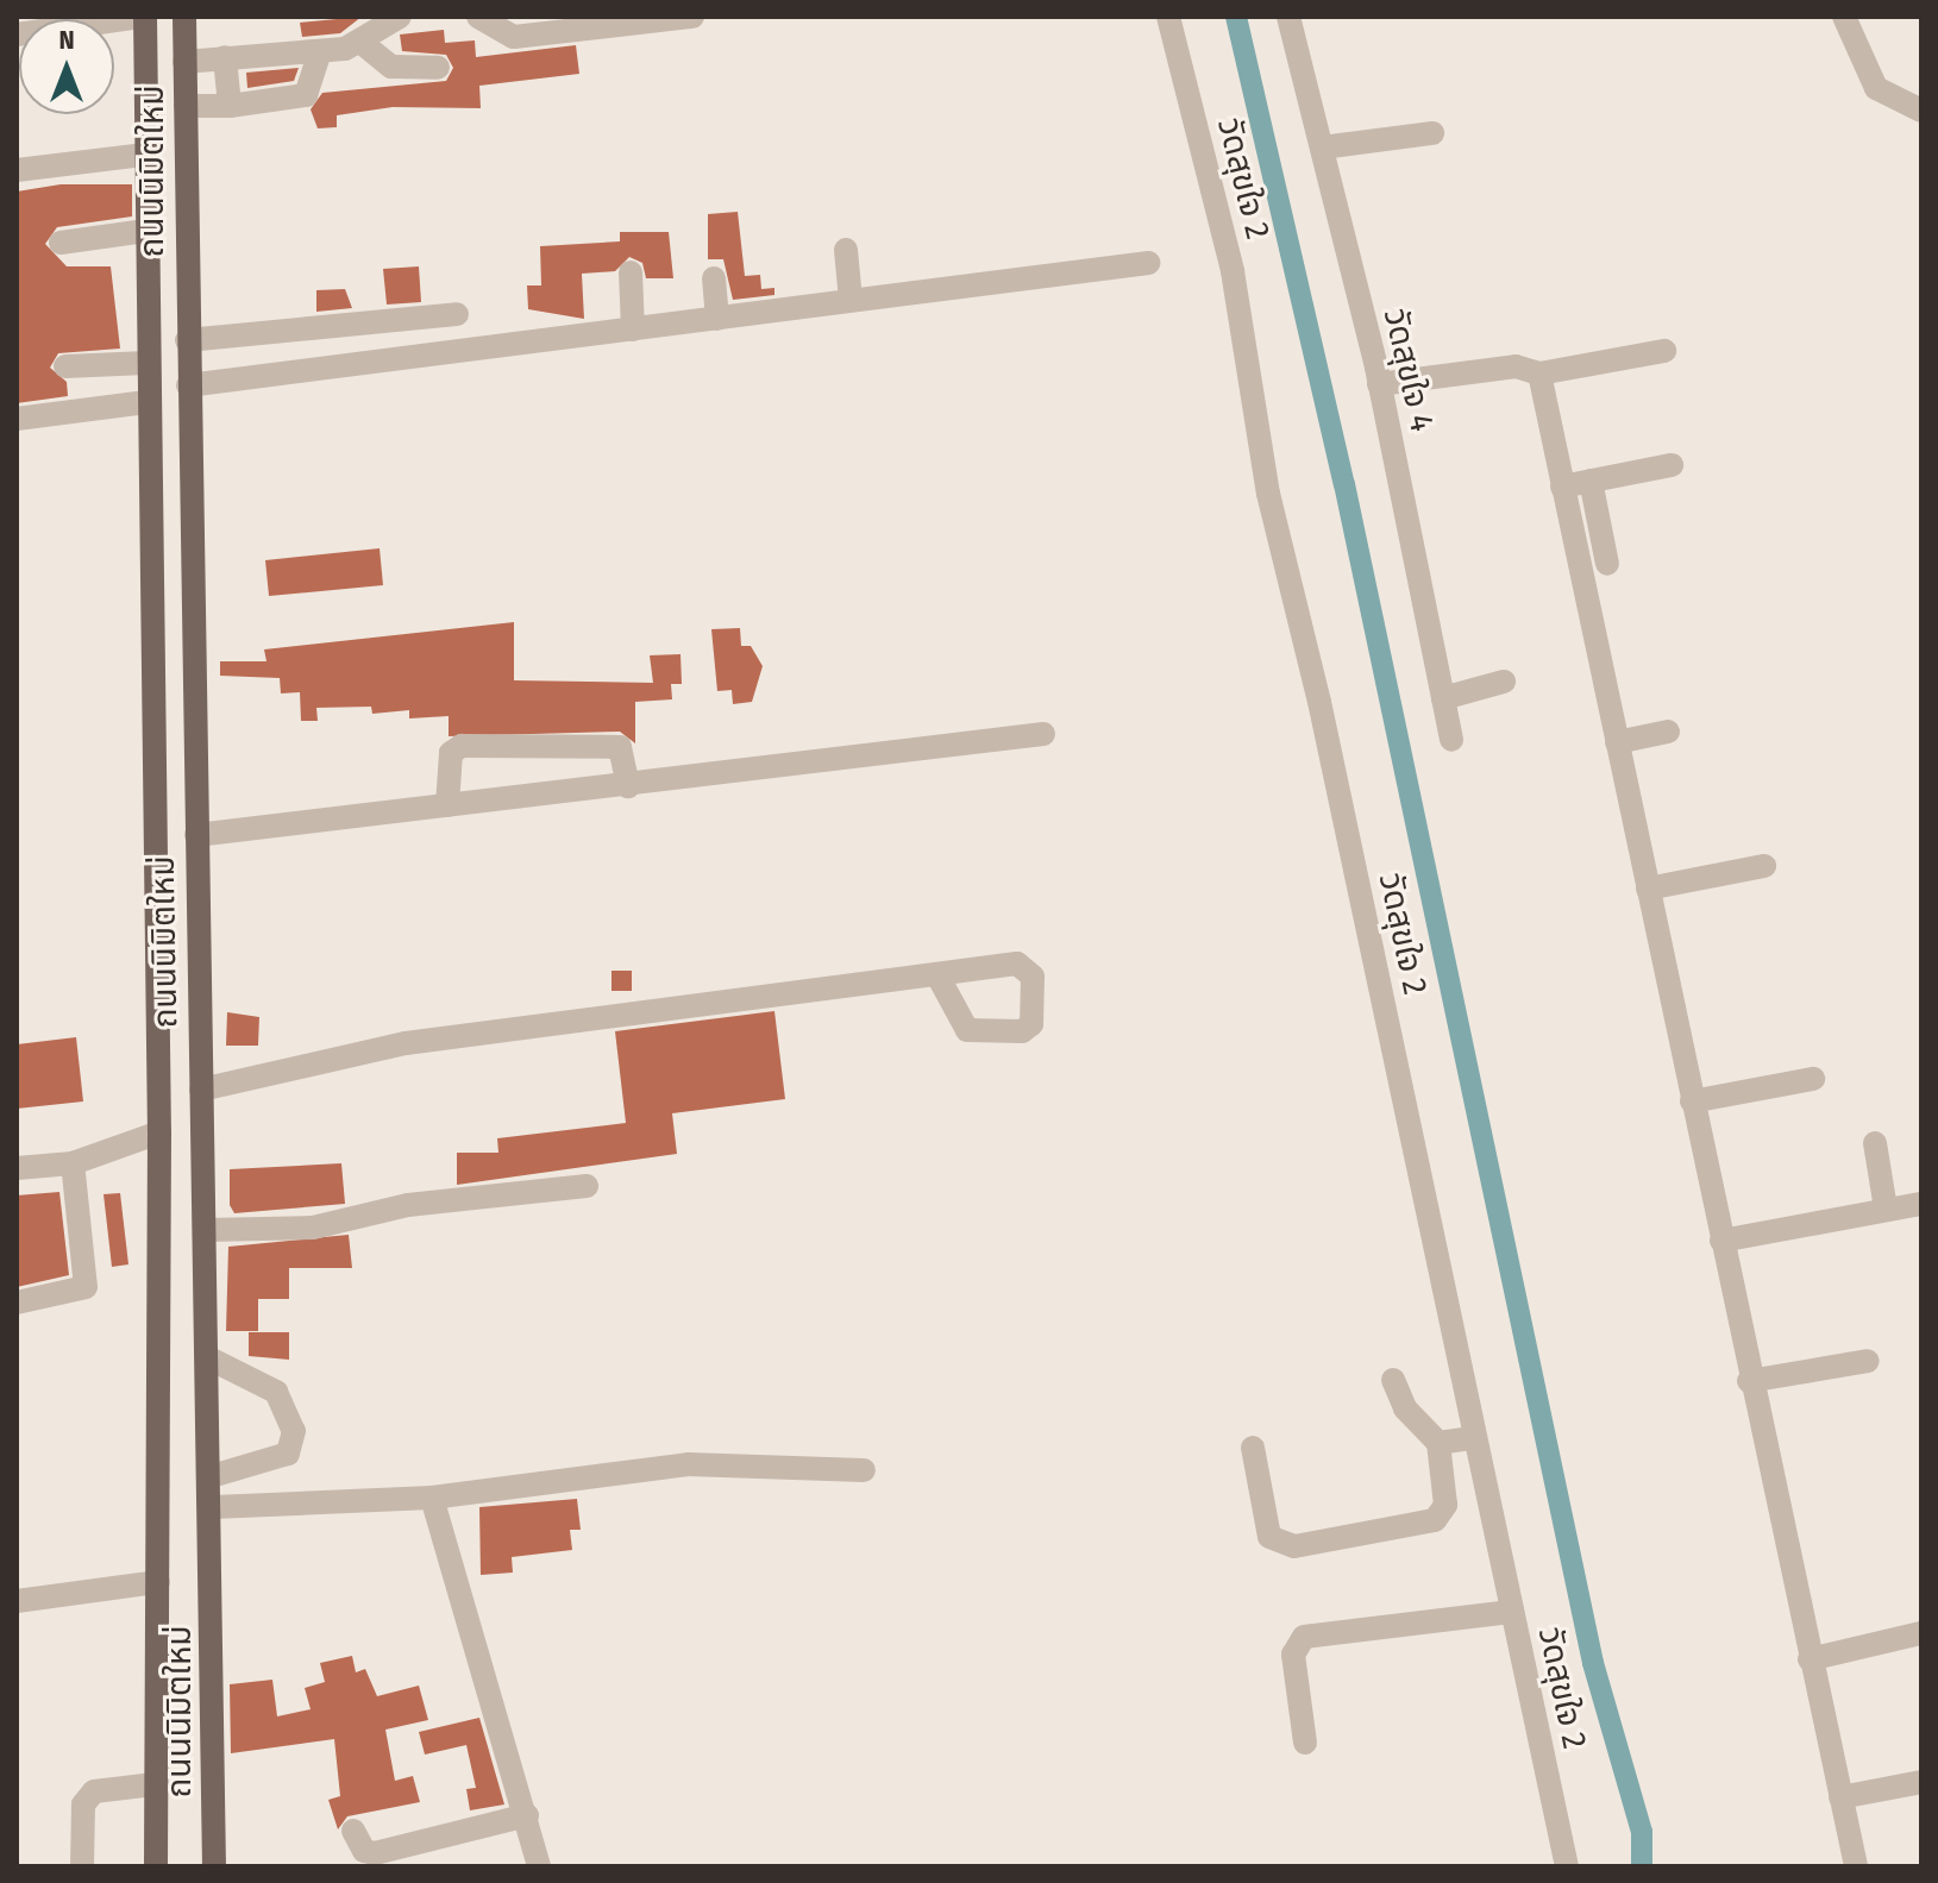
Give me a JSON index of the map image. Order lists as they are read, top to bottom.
{
  "streets": {
    "main road": ["ถนนนิมิตใหม่"],
    "street": ["วัดสุขใจ 2", "วัดสุขใจ 4"]
  },
  "north": "top"
}
